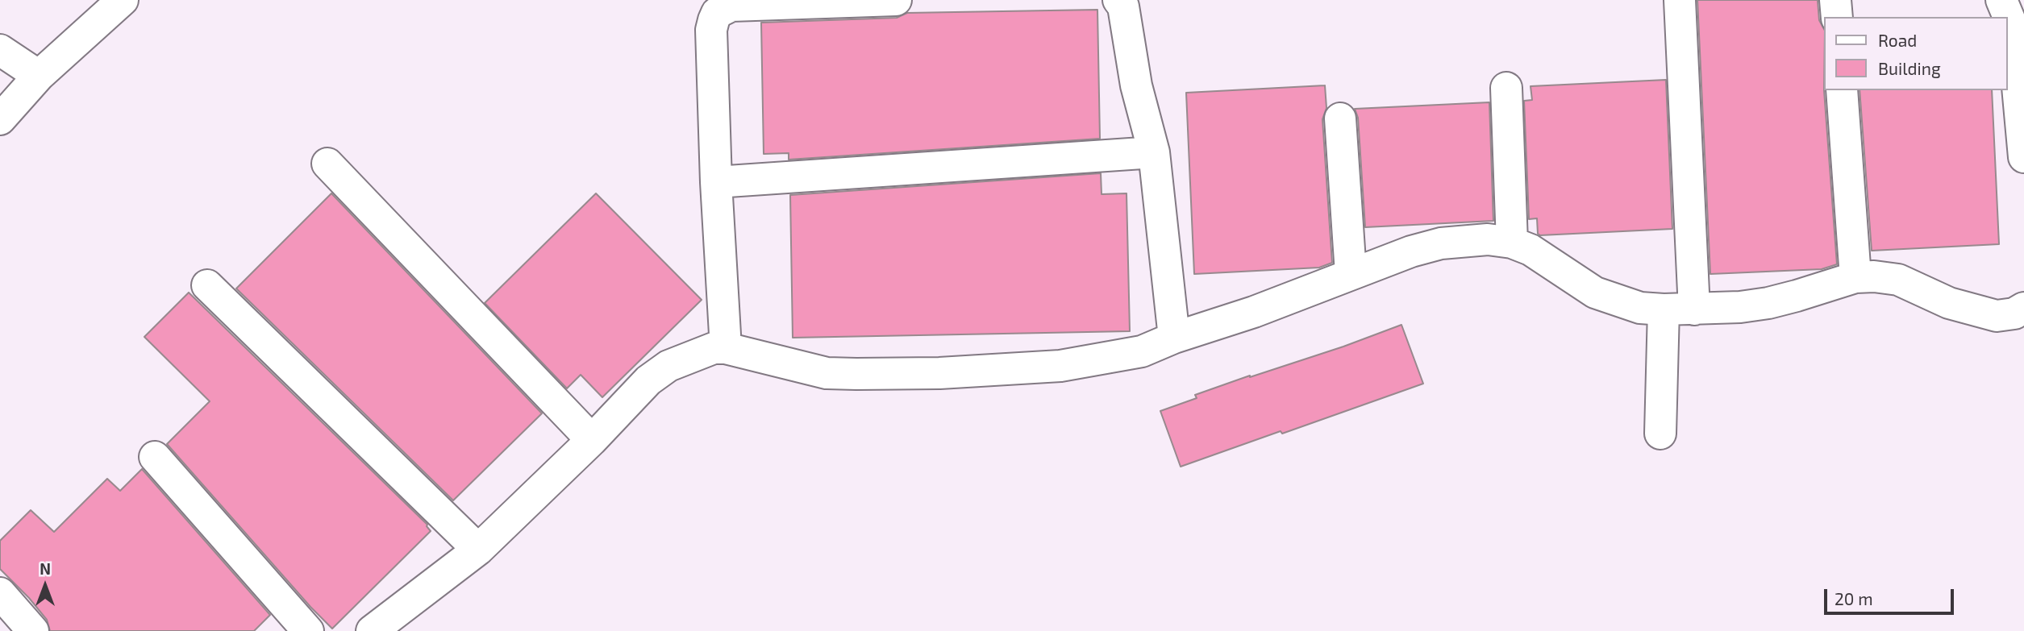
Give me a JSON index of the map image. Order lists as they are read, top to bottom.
{
  "legend": ["Road", "Building"],
  "scale_bar": "20 m",
  "north": "top"
}
